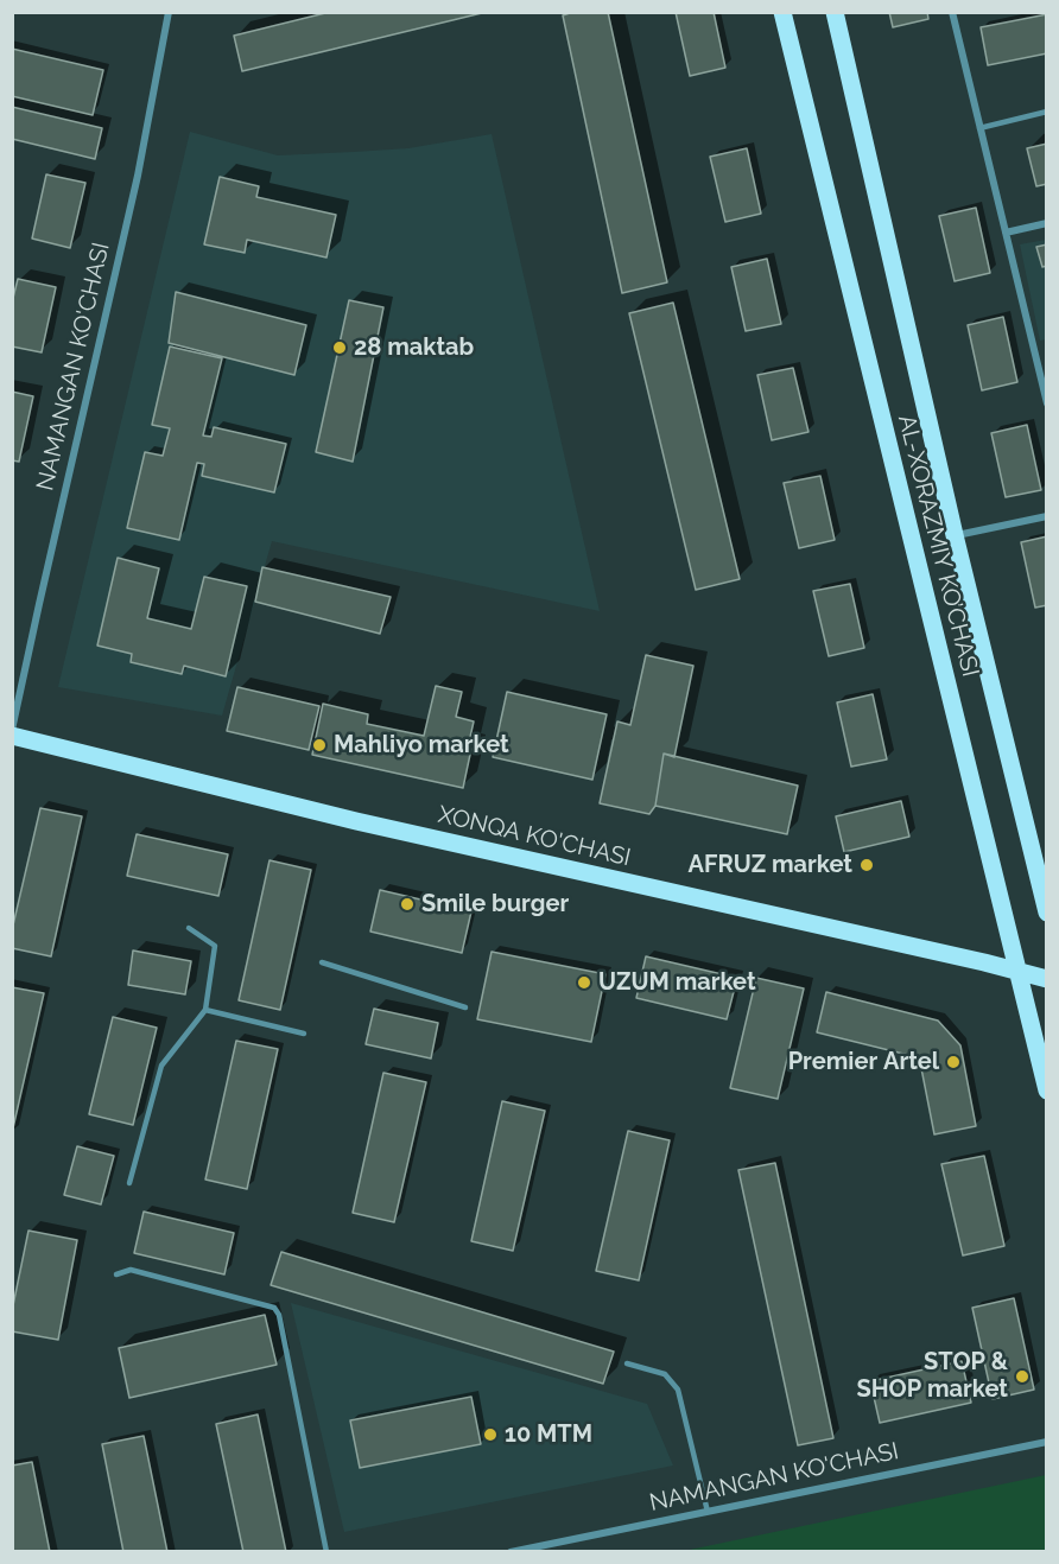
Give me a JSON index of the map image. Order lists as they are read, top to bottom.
{
  "streets": {
    "main road": ["AL-XORAZMIY KO’CHASI", "XONQA KO'CHASI"],
    "street": ["NAMANGAN KO'CHASI"]
  },
  "crossings": [
    ["NAMANGAN KO'CHASI", "XONQA KO'CHASI"],
    ["AL-XORAZMIY KO’CHASI", "XONQA KO'CHASI"]
  ],
  "places": [
    "28 maktab",
    "Mahliyo market",
    "AFRUZ market",
    "Smile burger",
    "UZUM market",
    "Premier Artel",
    "STOP & SHOP market",
    "10 MTM"
  ]
}
